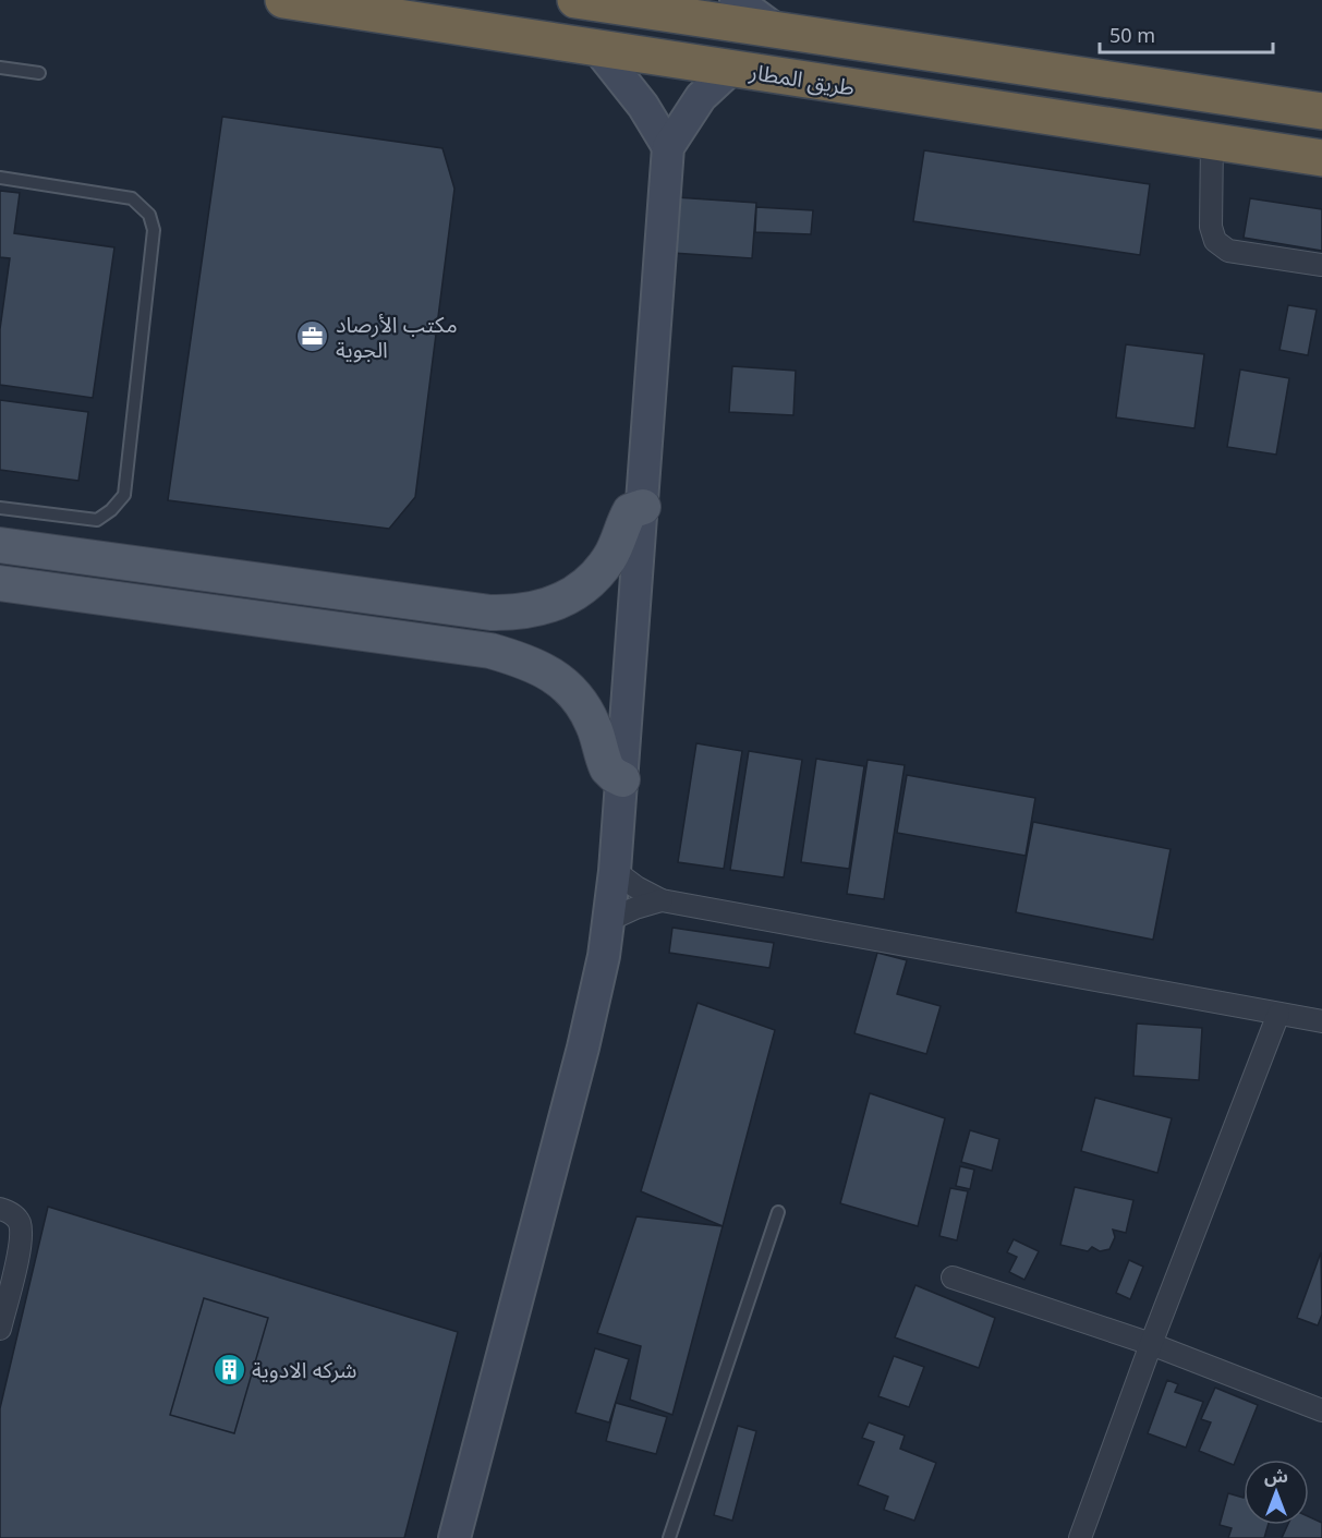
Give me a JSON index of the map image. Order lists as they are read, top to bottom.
{
  "streets": {
    "highway": ["طريق المطار"]
  },
  "places": {
    "office": ["مكتب الأرصاد الجوية"],
    "building": ["شركه الادوية"]
  },
  "scale_bar": "50 m",
  "north": "top"
}
